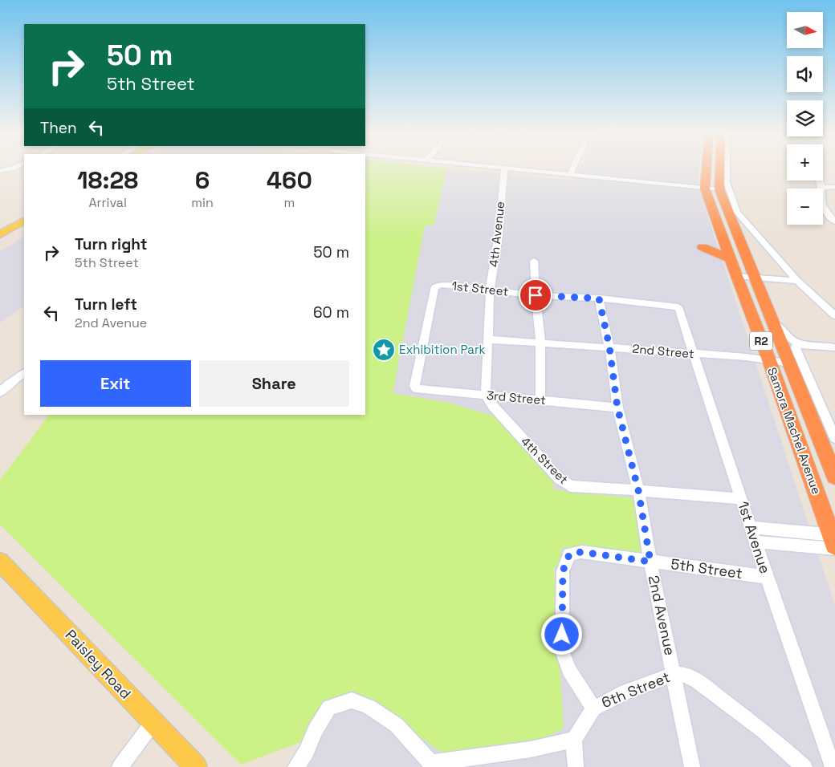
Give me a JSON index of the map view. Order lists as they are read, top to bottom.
{
  "streets": {
    "highway": ["R2", "Samora Machel Avenue"],
    "main road": ["Paisley Road"],
    "street": [
      "4th Avenue",
      "1st Street",
      "2nd Street",
      "3rd Street",
      "4th Street",
      "1st Avenue",
      "5th Street",
      "2nd Avenue",
      "6th Street"
    ]
  },
  "crossings": [
    ["4th Avenue", "1st Street"],
    ["4th Avenue", "2nd Street"],
    ["4th Avenue", "3rd Street"],
    ["4th Avenue", "4th Street"],
    ["1st Street", "3rd Street"],
    ["1st Street", "1st Avenue"],
    ["1st Street", "2nd Avenue"],
    ["2nd Street", "Samora Machel Avenue"],
    ["2nd Street", "1st Avenue"],
    ["2nd Street", "2nd Avenue"],
    ["3rd Street", "4th Street"],
    ["3rd Street", "2nd Avenue"],
    ["4th Street", "1st Avenue"],
    ["4th Street", "2nd Avenue"],
    ["1st Avenue", "5th Street"],
    ["5th Street", "2nd Avenue"],
    ["5th Street", "6th Street"],
    ["2nd Avenue", "6th Street"]
  ],
  "places": {
    "place": ["Exhibition Park"]
  },
  "north": "right",
  "page": {
    "map_buttons": ["+", "−"],
    "turn": ["50 m", "5th Street"],
    "then": "Then",
    "eta": [
      "18:28",
      "Arrival",
      "6",
      "min",
      "460",
      "m"
    ],
    "list": [
      {
        "name": "Turn right",
        "note": "5th Street",
        "value": "50 m"
      },
      {
        "name": "Turn left",
        "note": "2nd Avenue",
        "value": "60 m"
      }
    ],
    "buttons": ["Exit", "Share"]
  }
}
